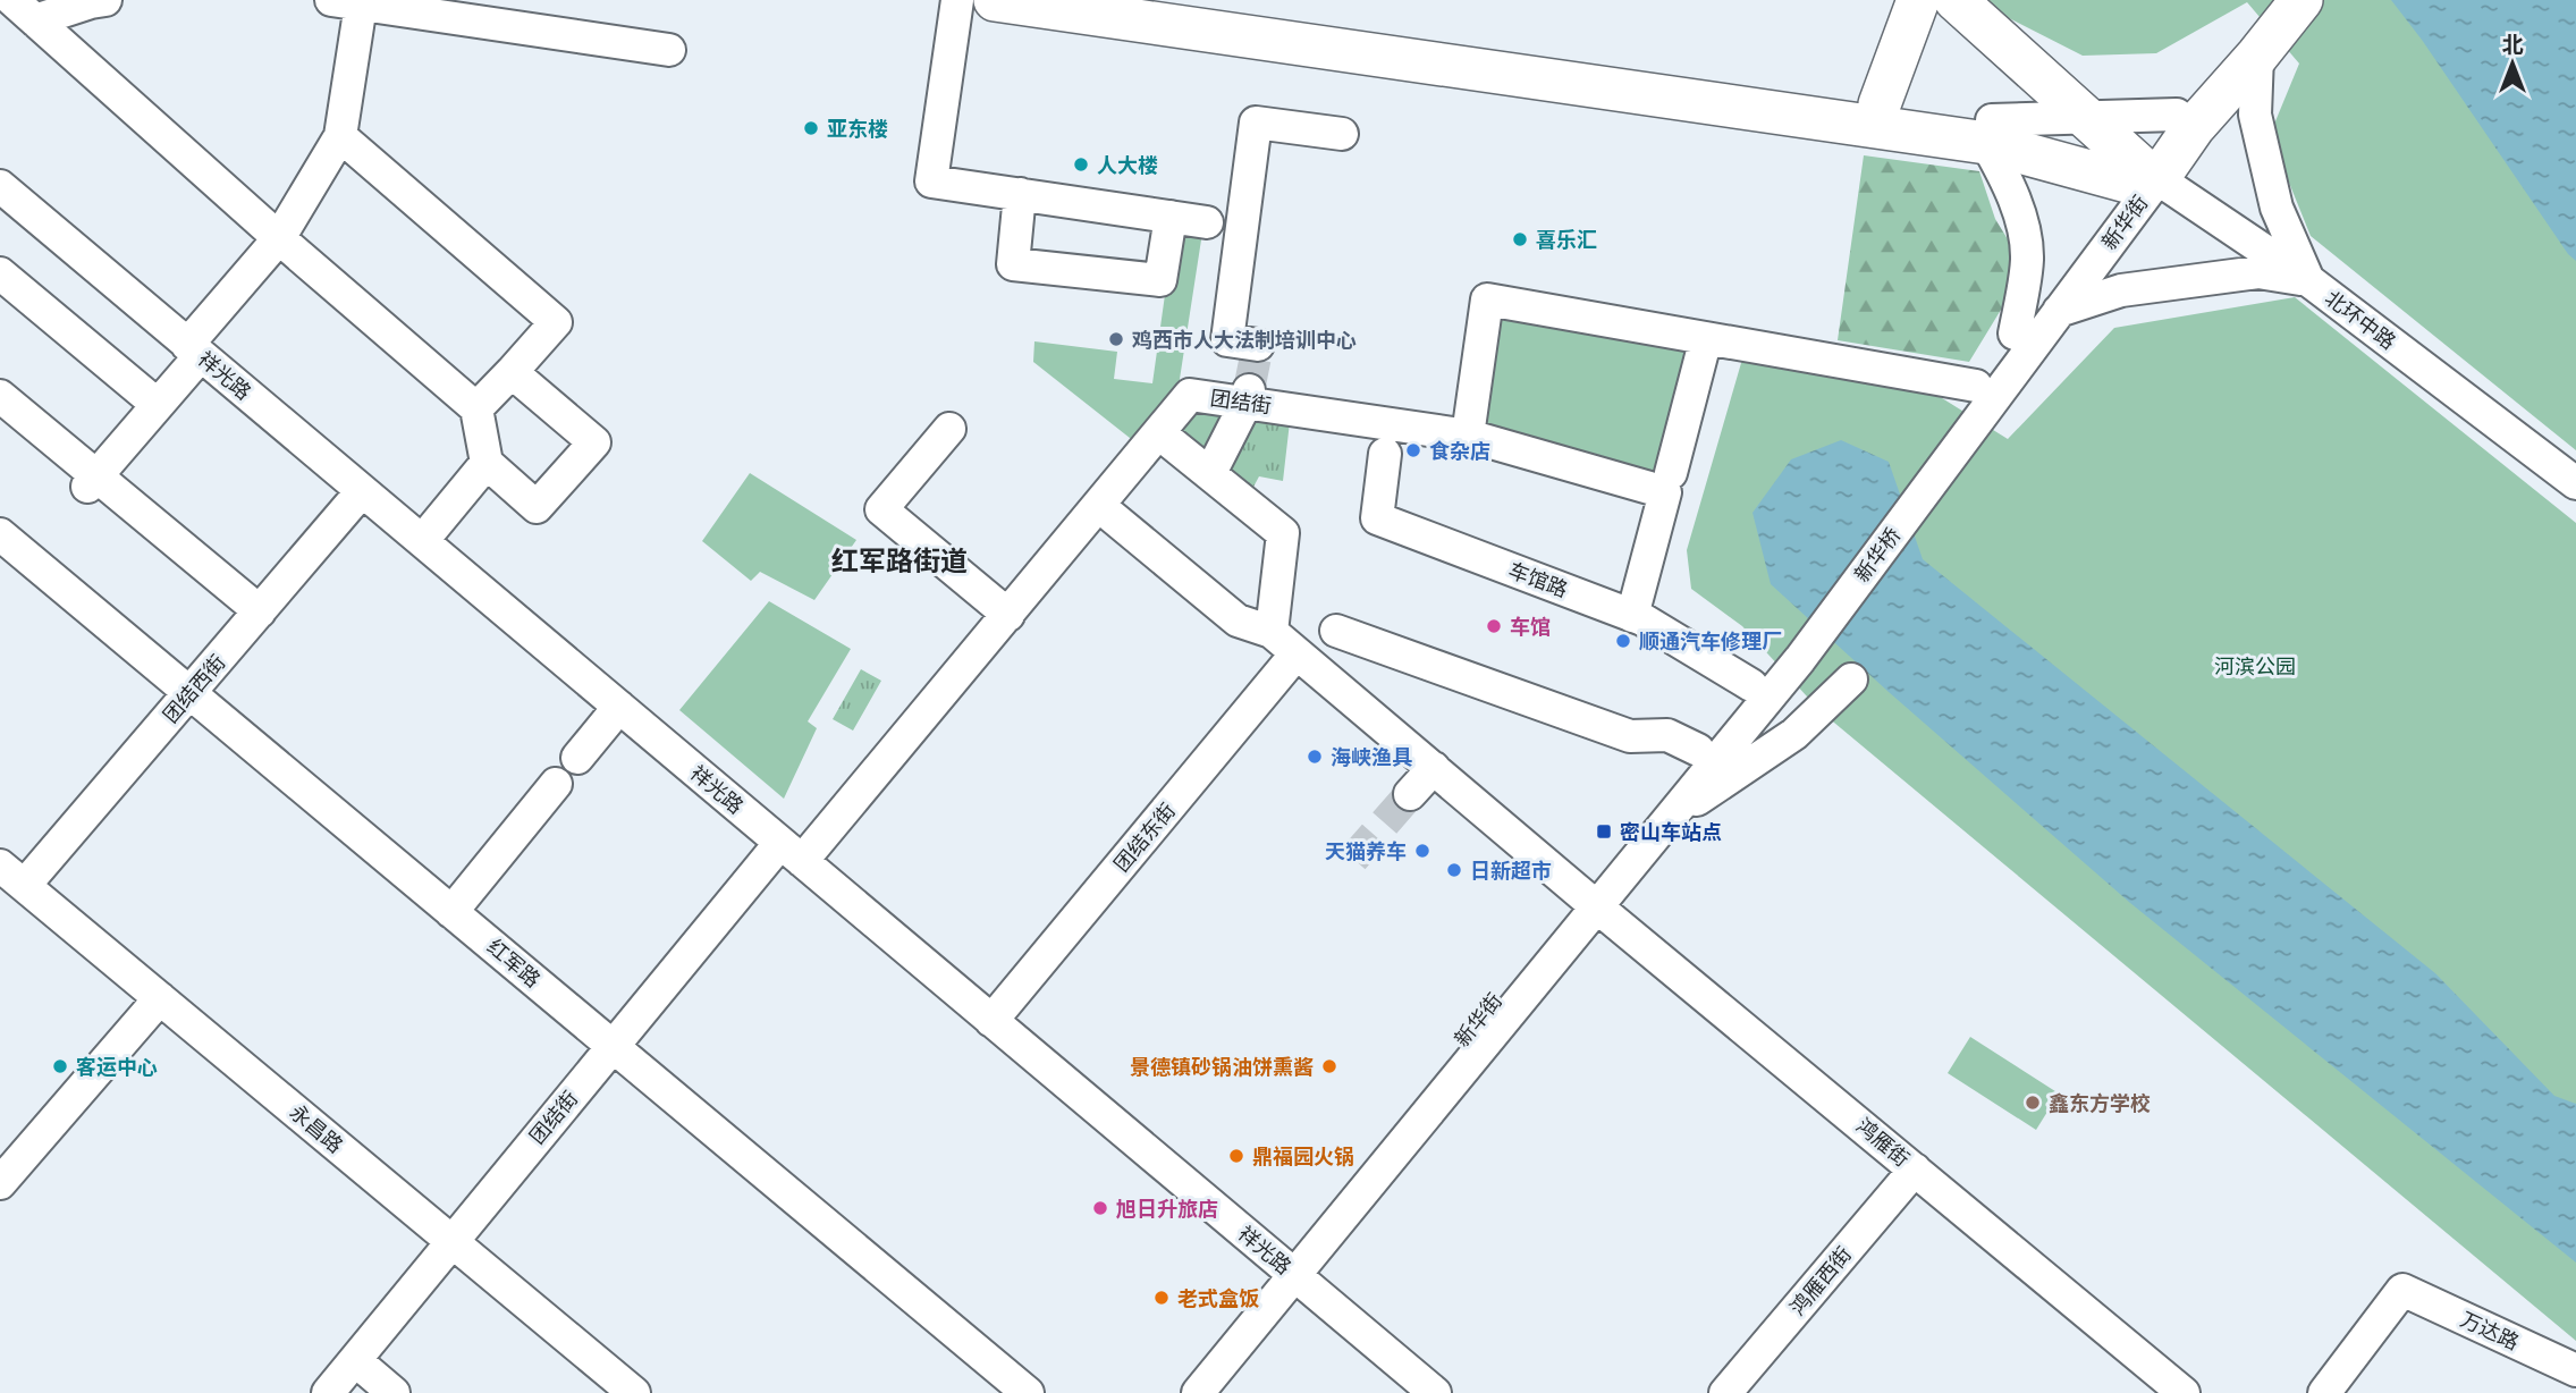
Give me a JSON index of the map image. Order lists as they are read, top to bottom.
{
  "streets": {
    "main road": ["新华街"],
    "street": [
      "北环中路",
      "祥光路",
      "团结街",
      "新华桥",
      "车馆路",
      "团结西街",
      "团结东街",
      "红军路",
      "永昌路",
      "鸿雁街",
      "鸿雁西街",
      "万达路"
    ]
  },
  "crossings": [
    ["新华街", "北环中路"],
    ["新华街", "祥光路"],
    ["新华街", "新华桥"],
    ["新华街", "车馆路"],
    ["新华街", "鸿雁街"],
    ["祥光路", "团结街"],
    ["祥光路", "团结西街"],
    ["祥光路", "团结东街"],
    ["团结街", "车馆路"],
    ["团结街", "红军路"],
    ["团结街", "永昌路"],
    ["团结西街", "红军路"],
    ["团结西街", "永昌路"],
    ["团结东街", "鸿雁街"],
    ["鸿雁街", "鸿雁西街"]
  ],
  "districts": ["红军路街道"],
  "parks": ["河滨公园"],
  "places": {
    "other": [
      "亚东楼",
      "人大楼",
      "喜乐汇",
      "鸡西市人大法制培训中心",
      "食杂店",
      "车馆",
      "顺通汽车修理厂",
      "海峡渔具",
      "天猫养车",
      "日新超市",
      "客运中心",
      "景德镇砂锅油饼熏酱",
      "鑫东方学校",
      "鼎福园火锅",
      "旭日升旅店",
      "老式盒饭"
    ],
    "transit": ["密山车站点"]
  },
  "north": "top"
}
